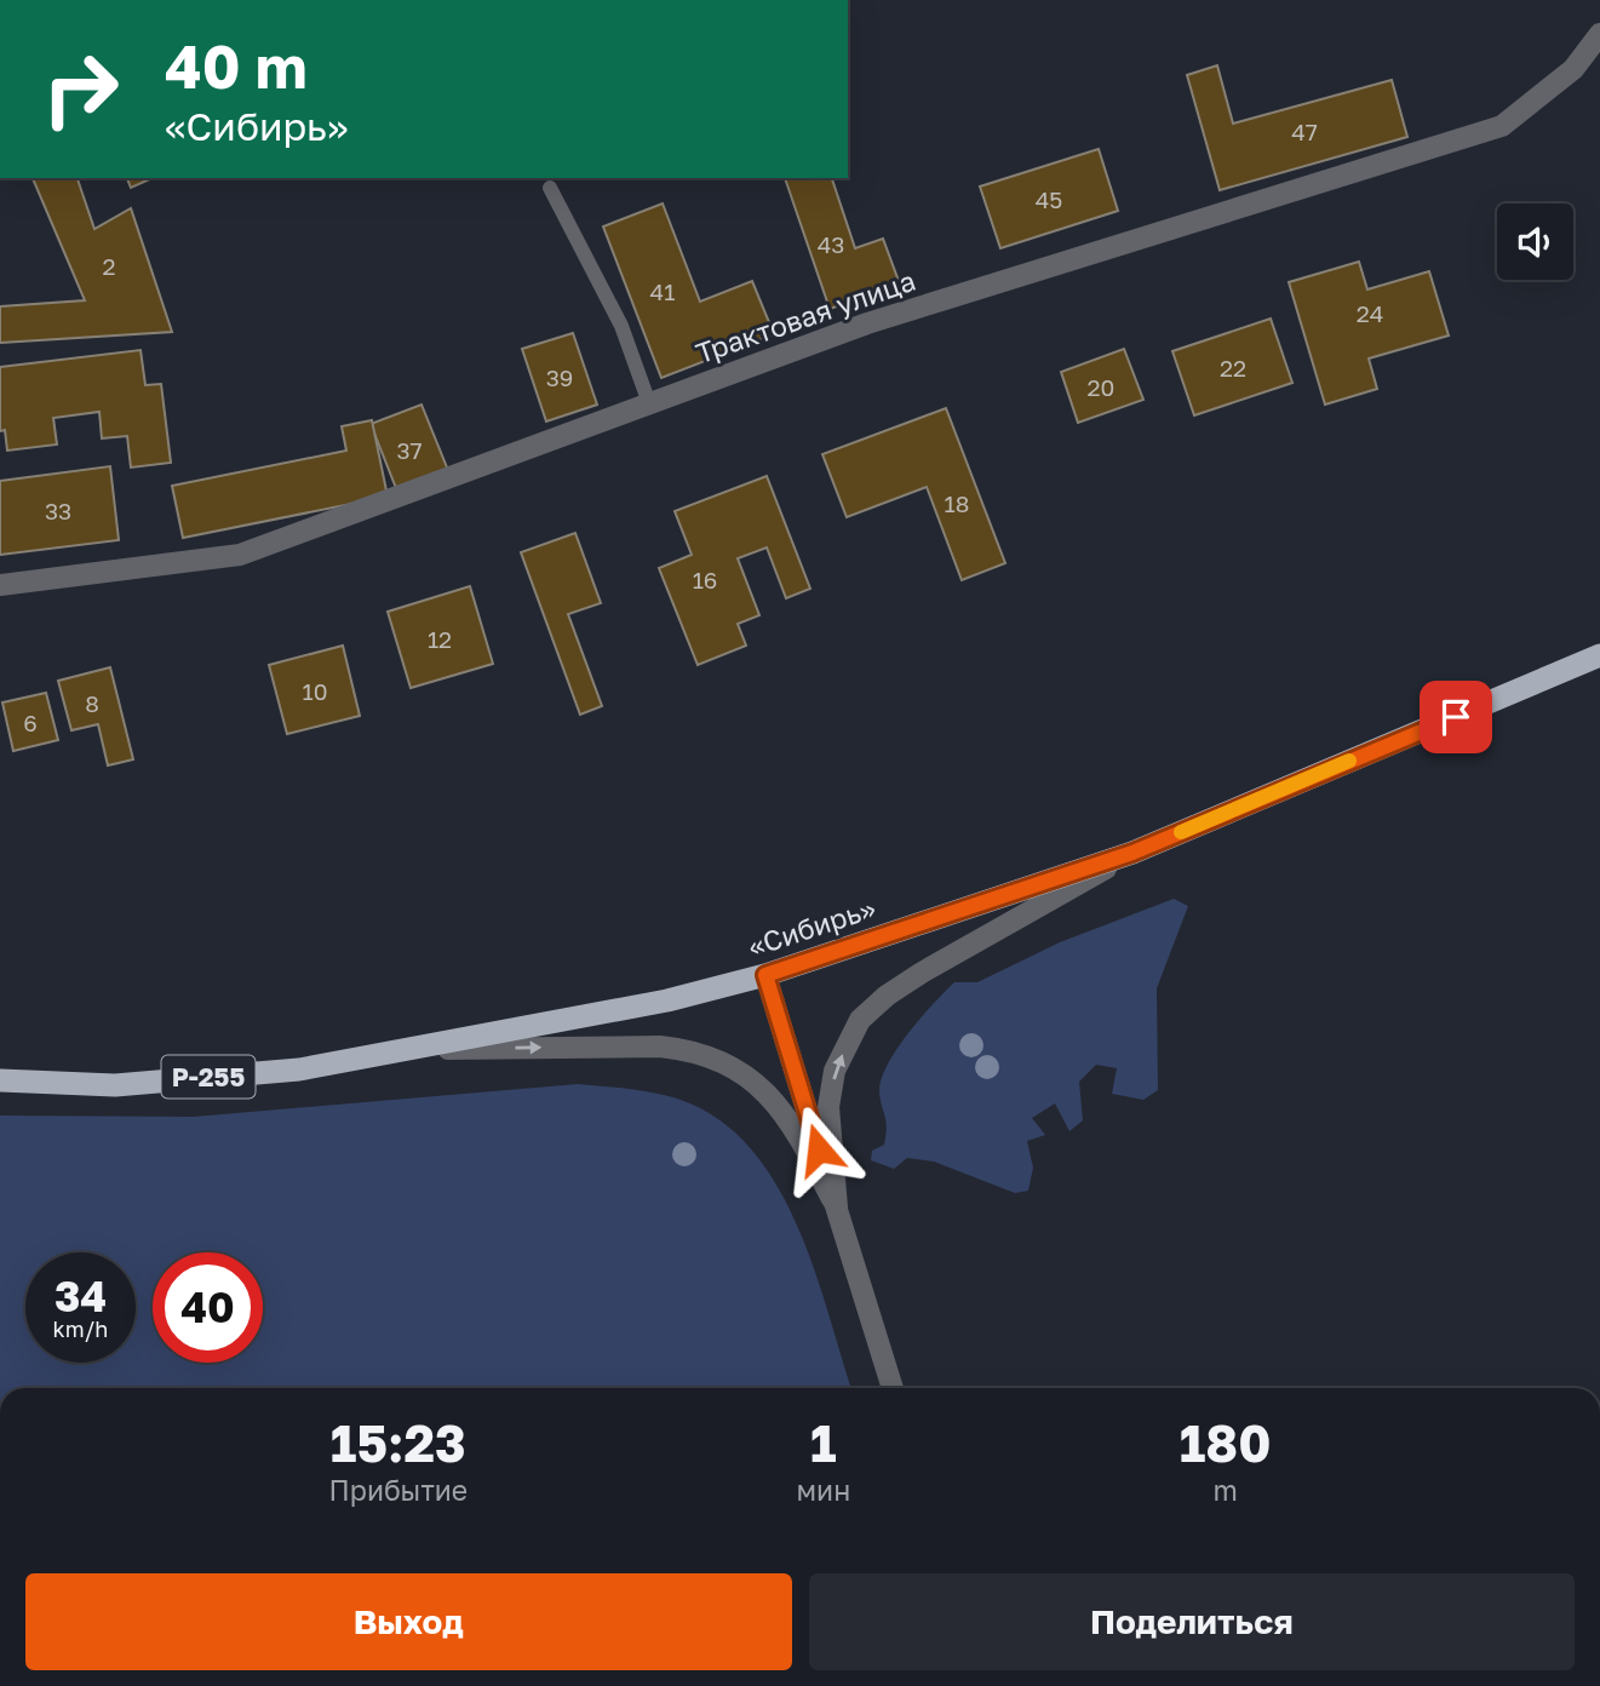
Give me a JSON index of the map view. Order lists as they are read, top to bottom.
{
  "streets": {
    "highway": ["«Сибирь»", "Р-255"],
    "street": ["Трактовая улица"]
  },
  "house_numbers": [
    "47",
    "45",
    "43",
    "2",
    "41",
    "24",
    "22",
    "39",
    "20",
    "37",
    "18",
    "33",
    "16",
    "12",
    "10",
    "8",
    "6"
  ],
  "page": {
    "turn": ["40 m", "«Сибирь»"],
    "speed": "34 km/h",
    "limit": "40",
    "eta": [
      "15:23",
      "Прибытие",
      "1",
      "мин",
      "180",
      "m"
    ],
    "buttons": ["Выход", "Поделиться"]
  }
}
